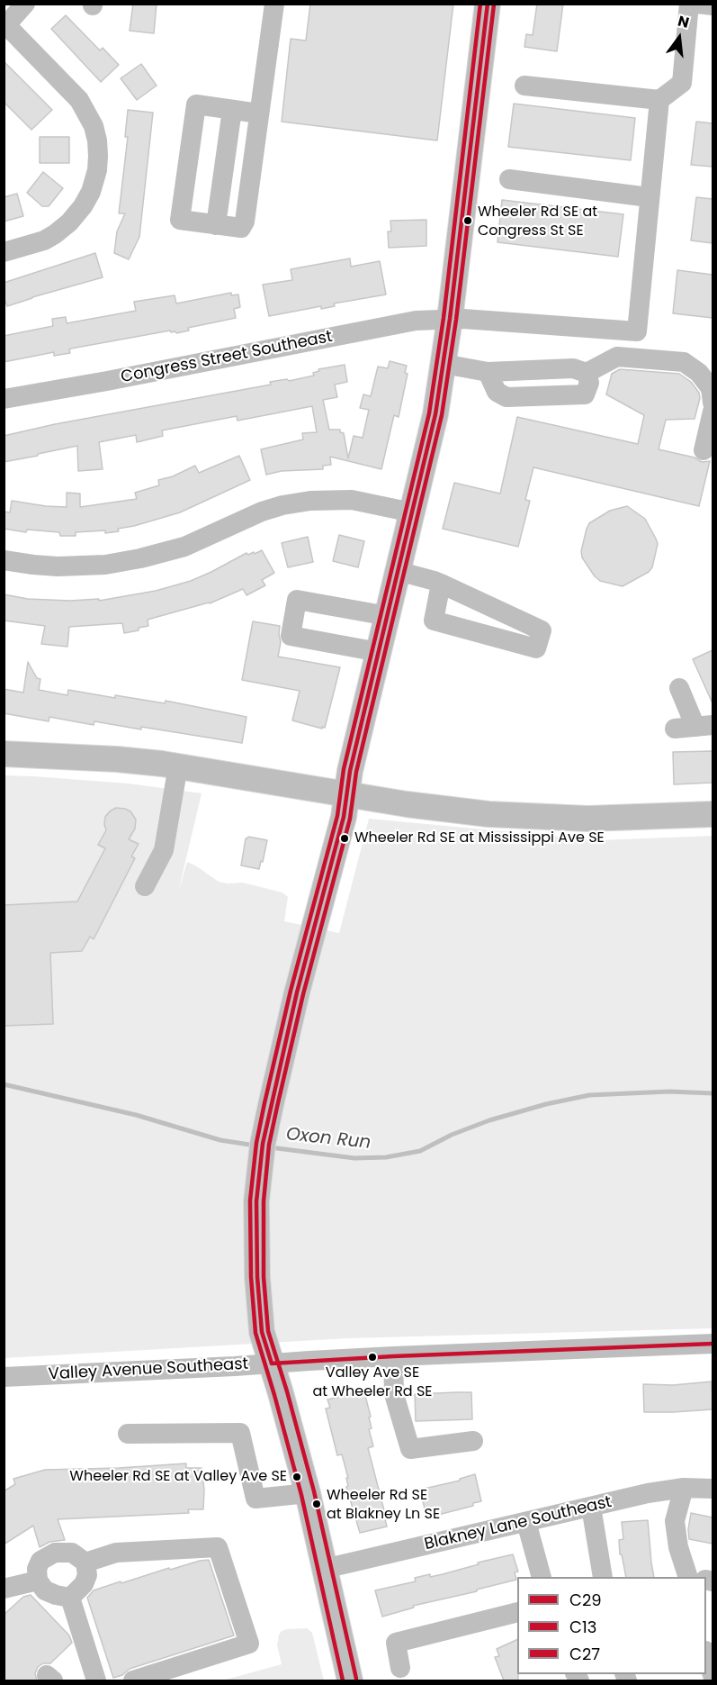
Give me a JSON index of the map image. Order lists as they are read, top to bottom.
{
  "streets": {
    "street": ["Congress Street Southeast", "Valley Avenue Southeast", "Blakney Lane Southeast"]
  },
  "water": ["Oxon Run"],
  "places": [
    "Wheeler Rd SE at Congress St SE",
    "Wheeler Rd SE at Mississippi Ave SE",
    "Valley Ave SE at Wheeler Rd SE",
    "Wheeler Rd SE at Valley Ave SE",
    "Wheeler Rd SE at Blakney Ln SE"
  ],
  "lines": ["transit line C29", "transit line C27", "transit line C13"],
  "legend": ["C29", "C13", "C27"],
  "north": "top"
}
